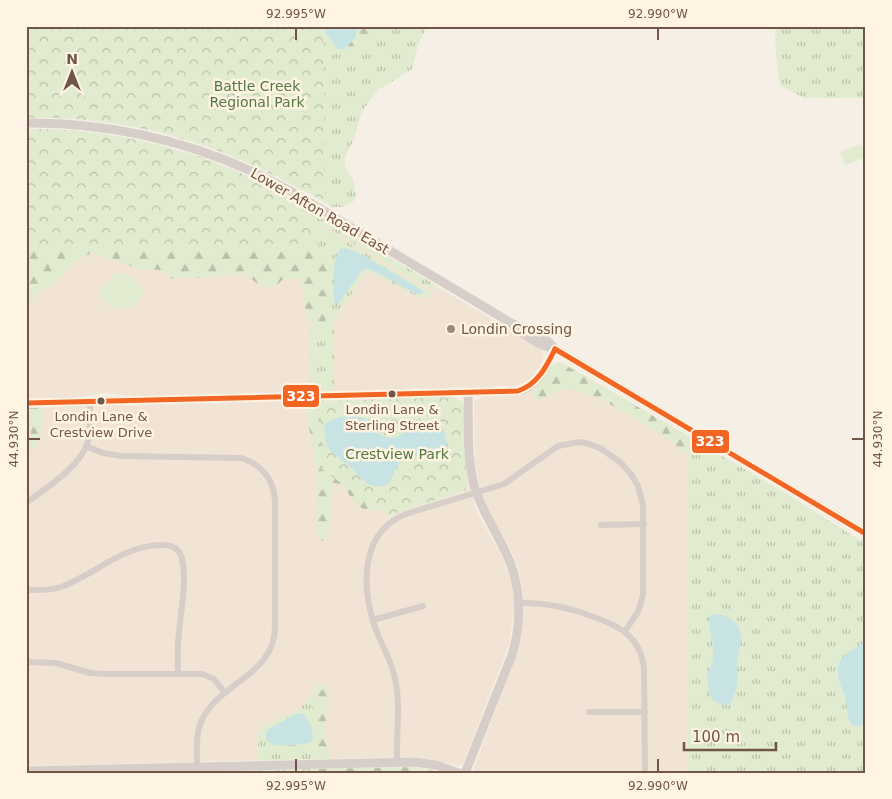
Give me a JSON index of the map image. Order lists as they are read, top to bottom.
{
  "streets": {
    "street": ["Lower Afton Road East"]
  },
  "parks": ["Battle Creek Regional Park", "Crestview Park"],
  "places": ["Londin Crossing", "Londin Lane & Sterling Street", "Londin Lane & Crestview Drive"],
  "lines": ["transit line 323"],
  "scale_bar": "100 m",
  "north": "top",
  "coordinates": ["92.995°W", "92.990°W", "44.930°N"]
}
